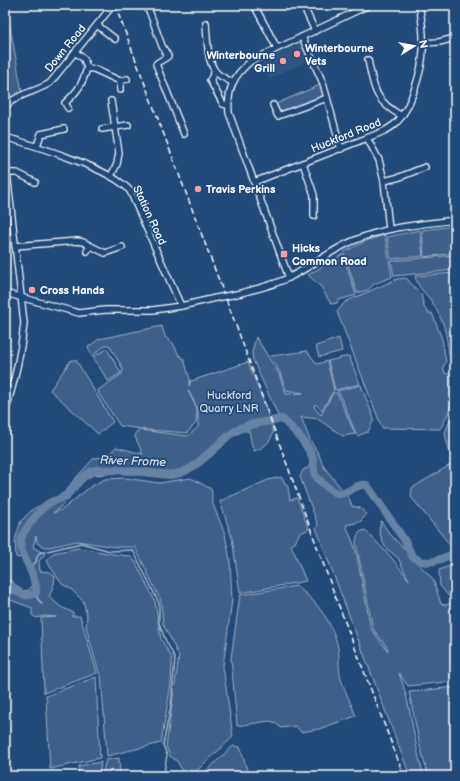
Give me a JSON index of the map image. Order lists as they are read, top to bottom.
{
  "streets": {
    "street": ["Down Road", "Huckford Road", "Station Road"]
  },
  "water": ["River Frome"],
  "parks": ["Huckford Quarry LNR"],
  "places": {
    "other": [
      "Winterbourne Vets",
      "Winterbourne Grill",
      "Travis Perkins",
      "Cross Hands"
    ],
    "transit": ["Hicks Common Road"]
  },
  "north": "right"
}
